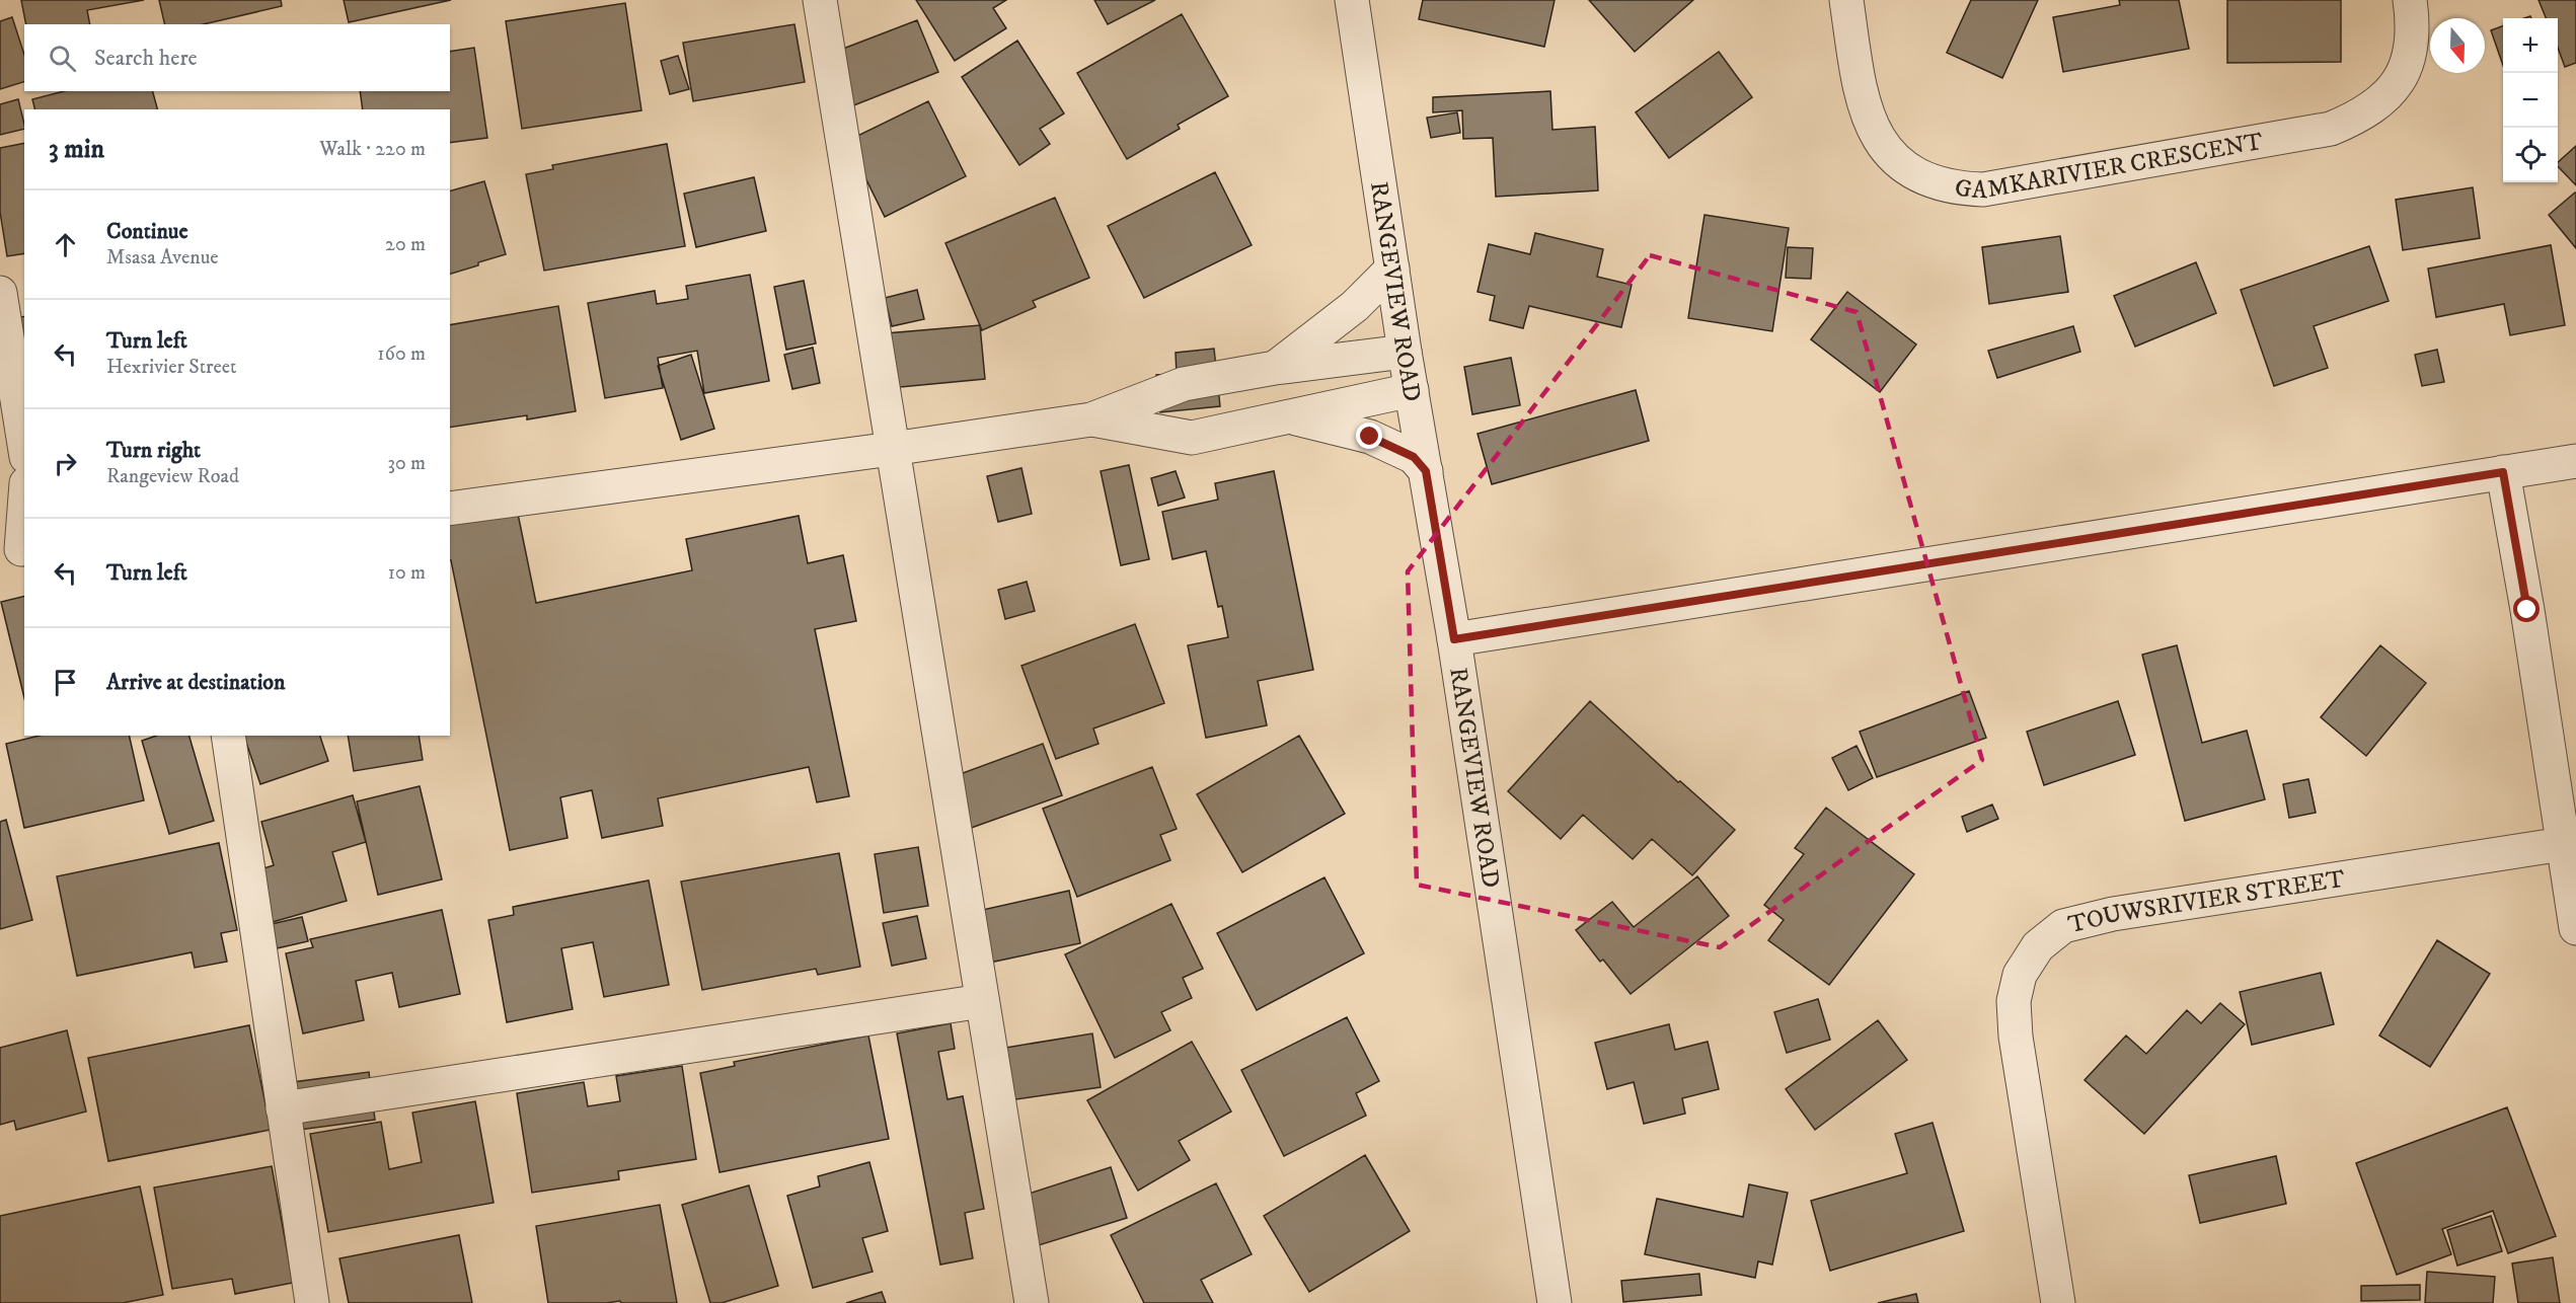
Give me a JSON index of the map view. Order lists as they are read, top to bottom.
{
  "streets": {
    "street": ["GAMKARIVIER CRESCENT", "RANGEVIEW ROAD", "TOUWSRIVIER STREET"]
  },
  "north": "bottom",
  "page": {
    "map_buttons": ["+", "−"],
    "search": "Search here",
    "heading": ["3 min", "Walk · 220 m"],
    "list": [
      ["Continue", "Msasa Avenue", "20 m"],
      ["Turn left", "Hexrivier Street", "160 m"],
      ["Turn right", "Rangeview Road", "30 m"],
      ["Turn left", "10 m"],
      "Arrive at destination"
    ]
  }
}
